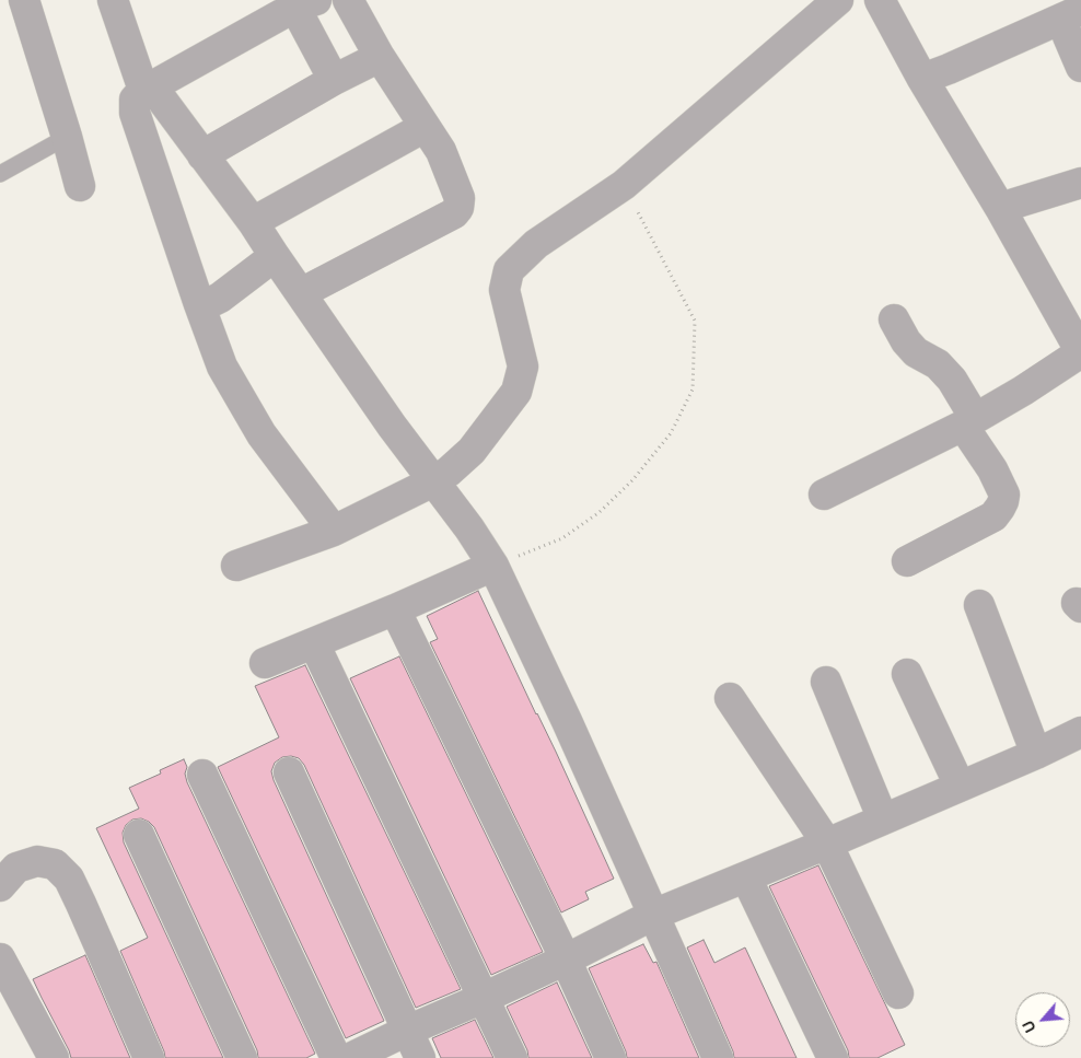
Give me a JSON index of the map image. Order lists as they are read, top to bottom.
{
  "north": "bottom left"
}
